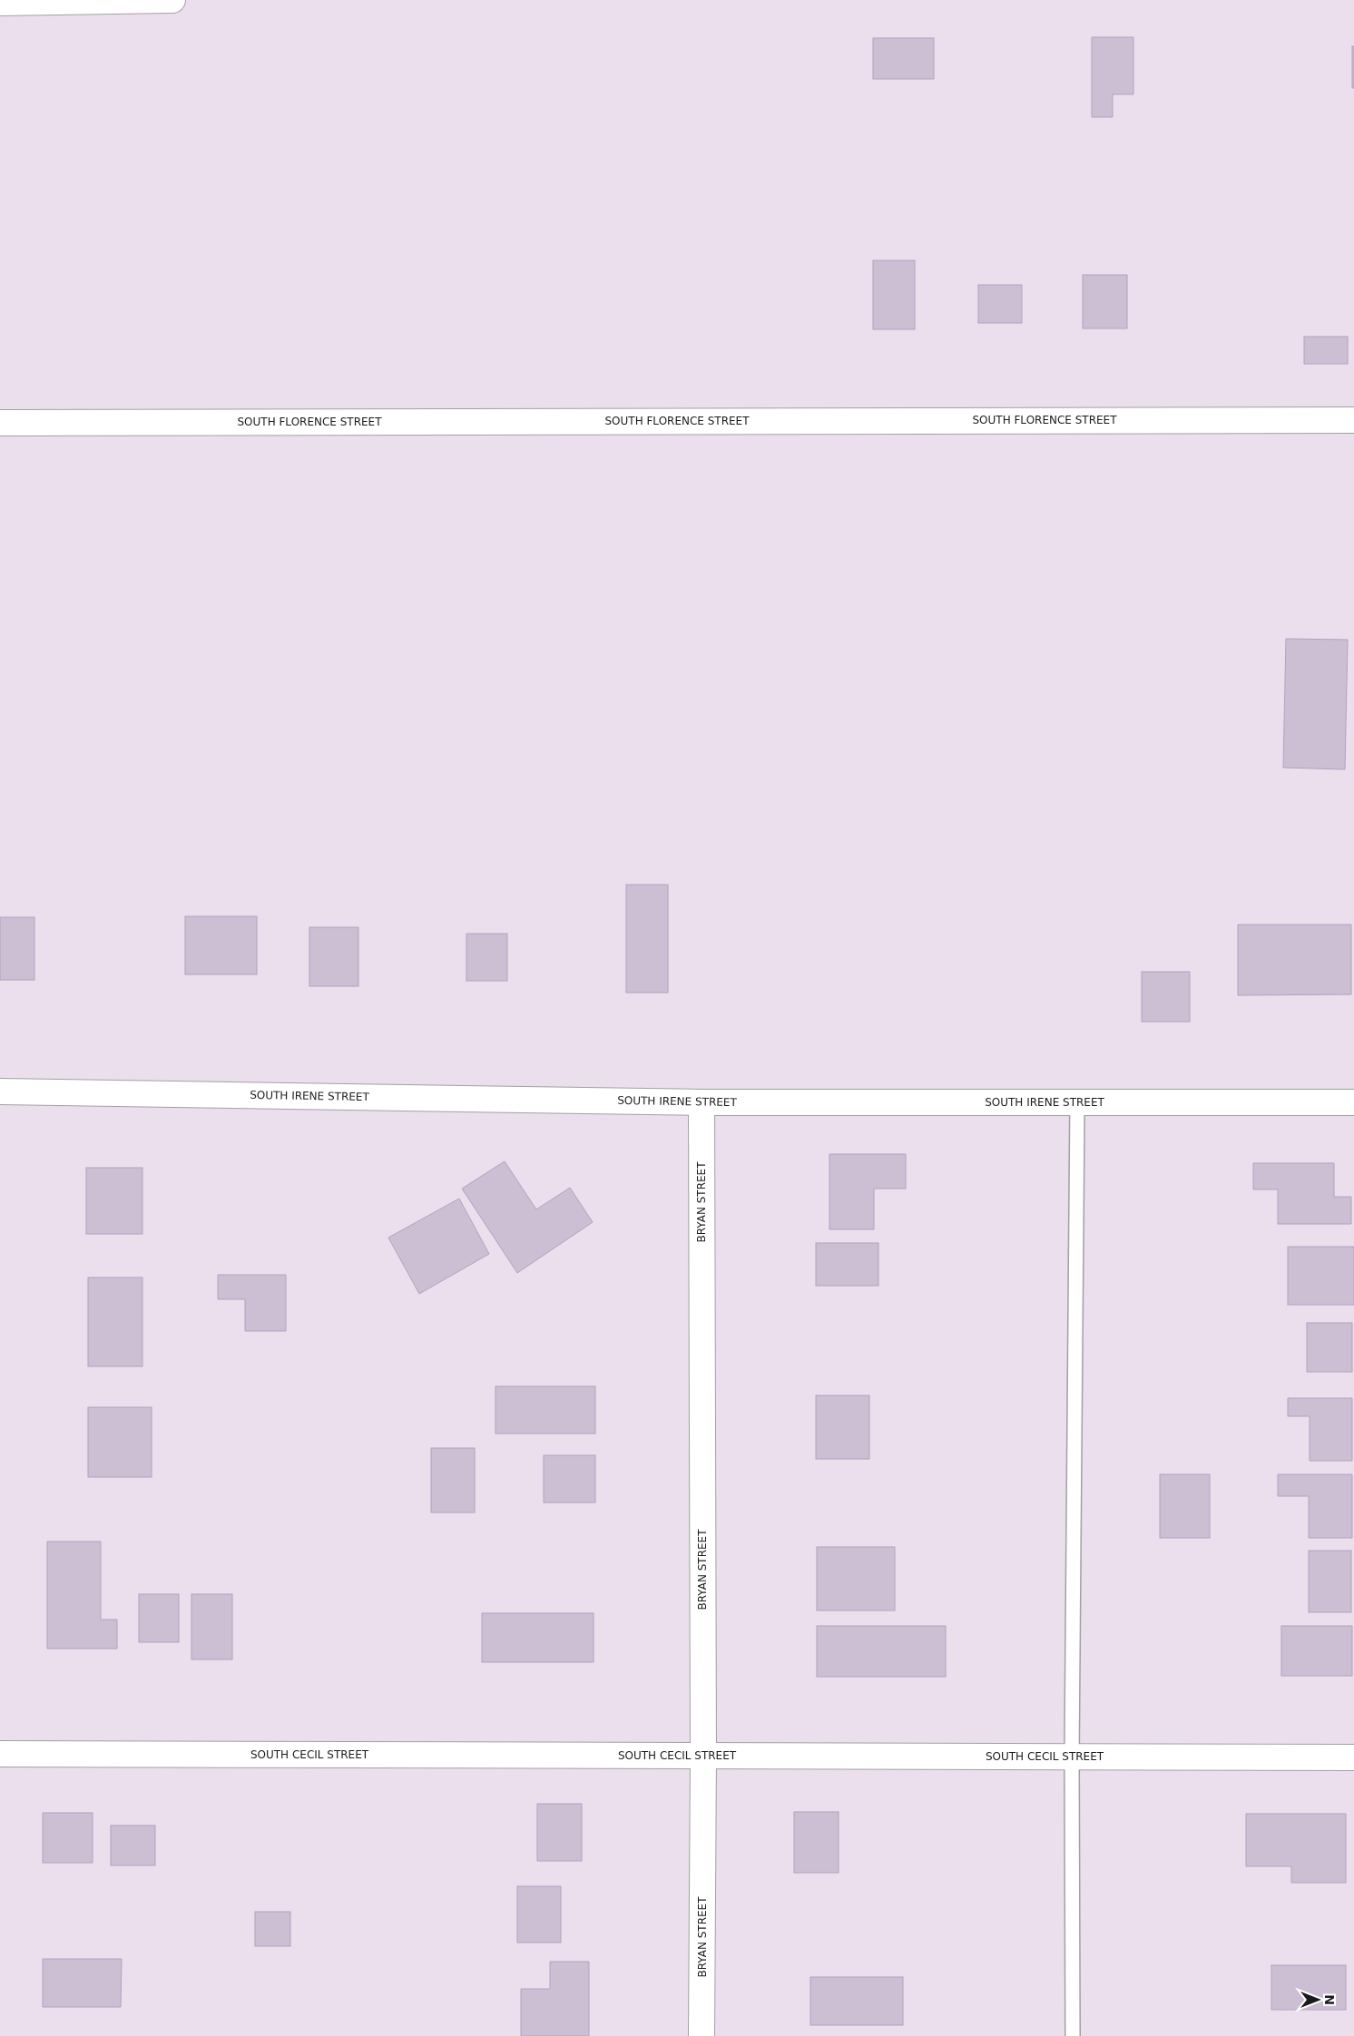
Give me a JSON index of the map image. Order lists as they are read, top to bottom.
{
  "streets": {
    "street": [
      "SOUTH FLORENCE STREET",
      "SOUTH IRENE STREET",
      "BRYAN STREET",
      "SOUTH CECIL STREET"
    ]
  },
  "crossings": [
    ["SOUTH IRENE STREET", "BRYAN STREET"],
    ["BRYAN STREET", "SOUTH CECIL STREET"]
  ],
  "north": "right"
}
